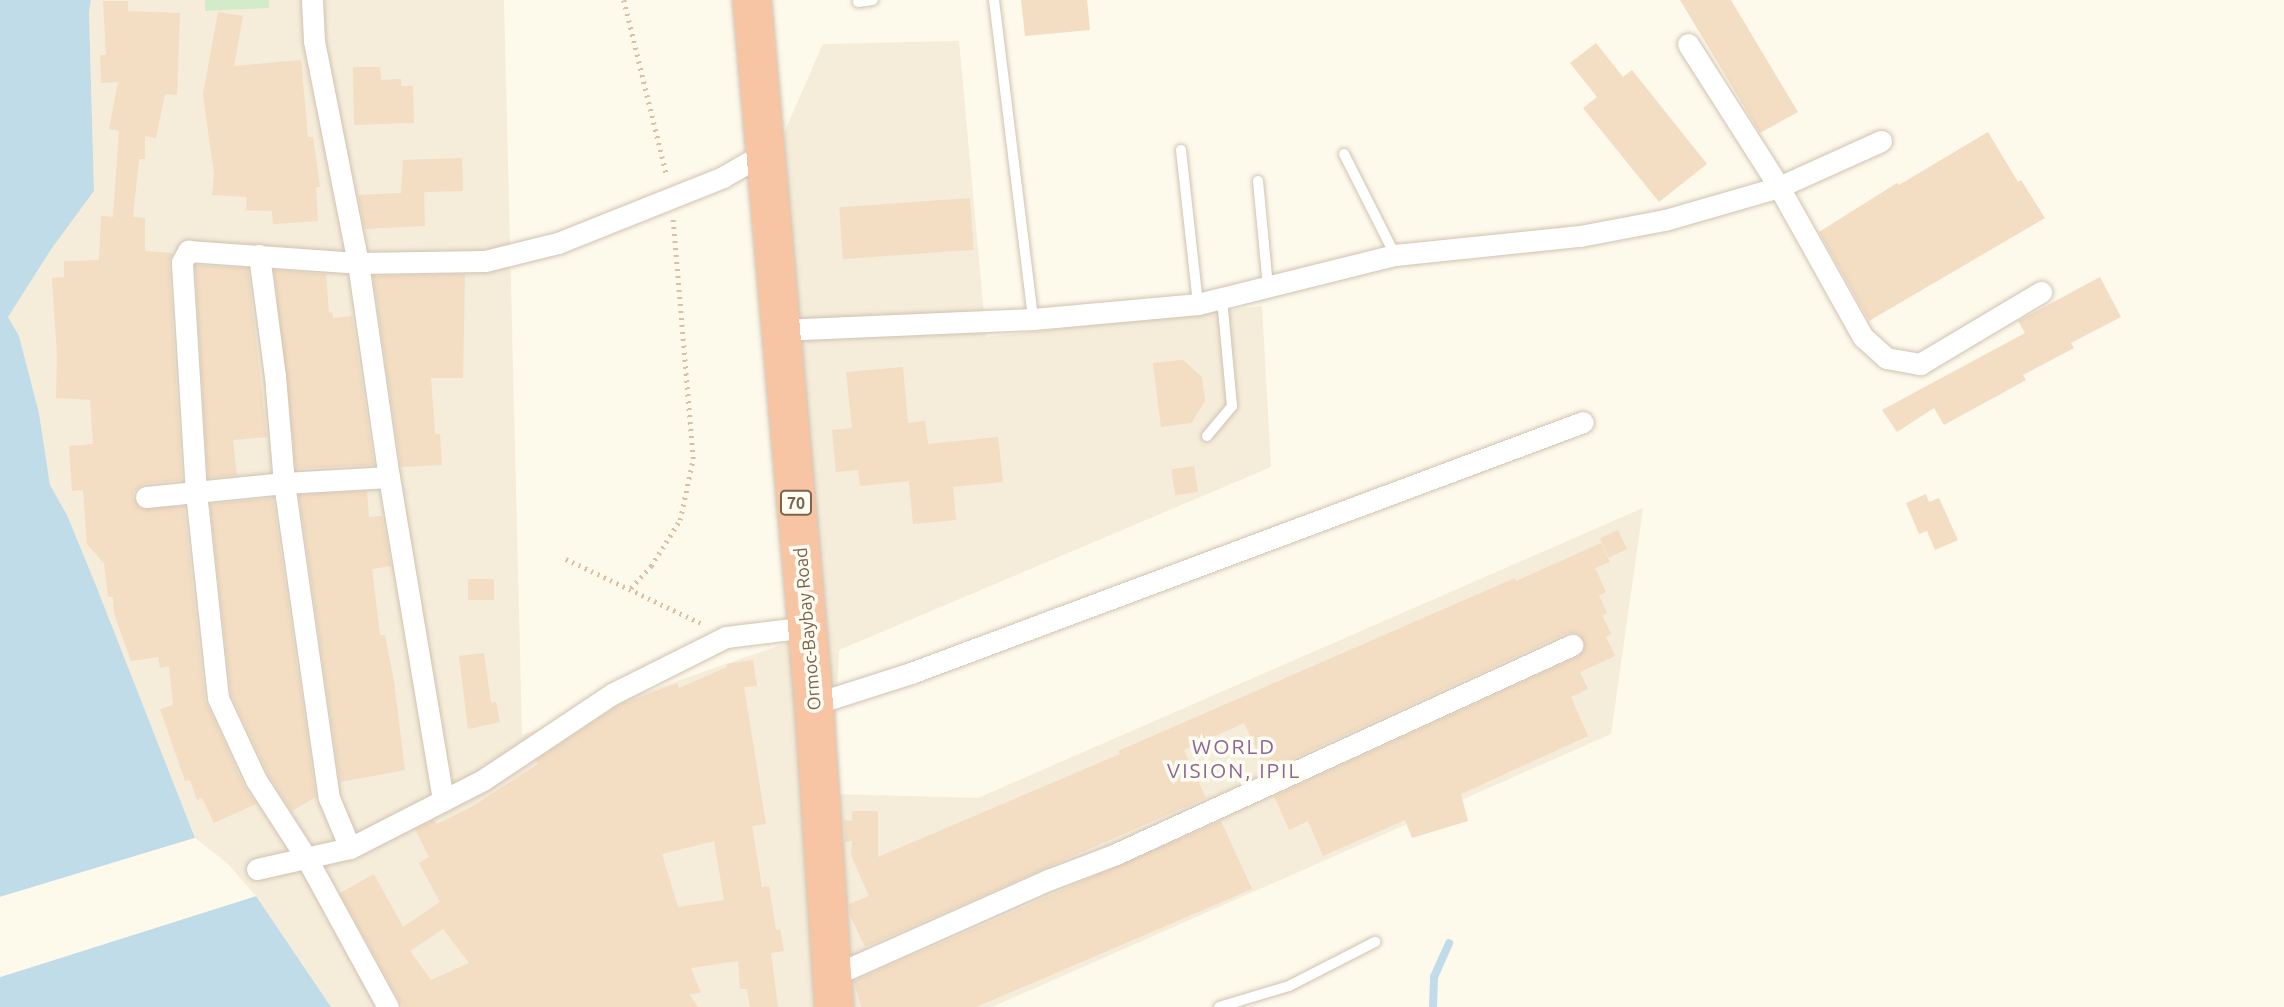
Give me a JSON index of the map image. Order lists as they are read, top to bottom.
{
  "streets": {
    "highway": ["70", "Ormoc-Baybay Road"]
  },
  "districts": ["WORLD VISION, IPIL"]
}
